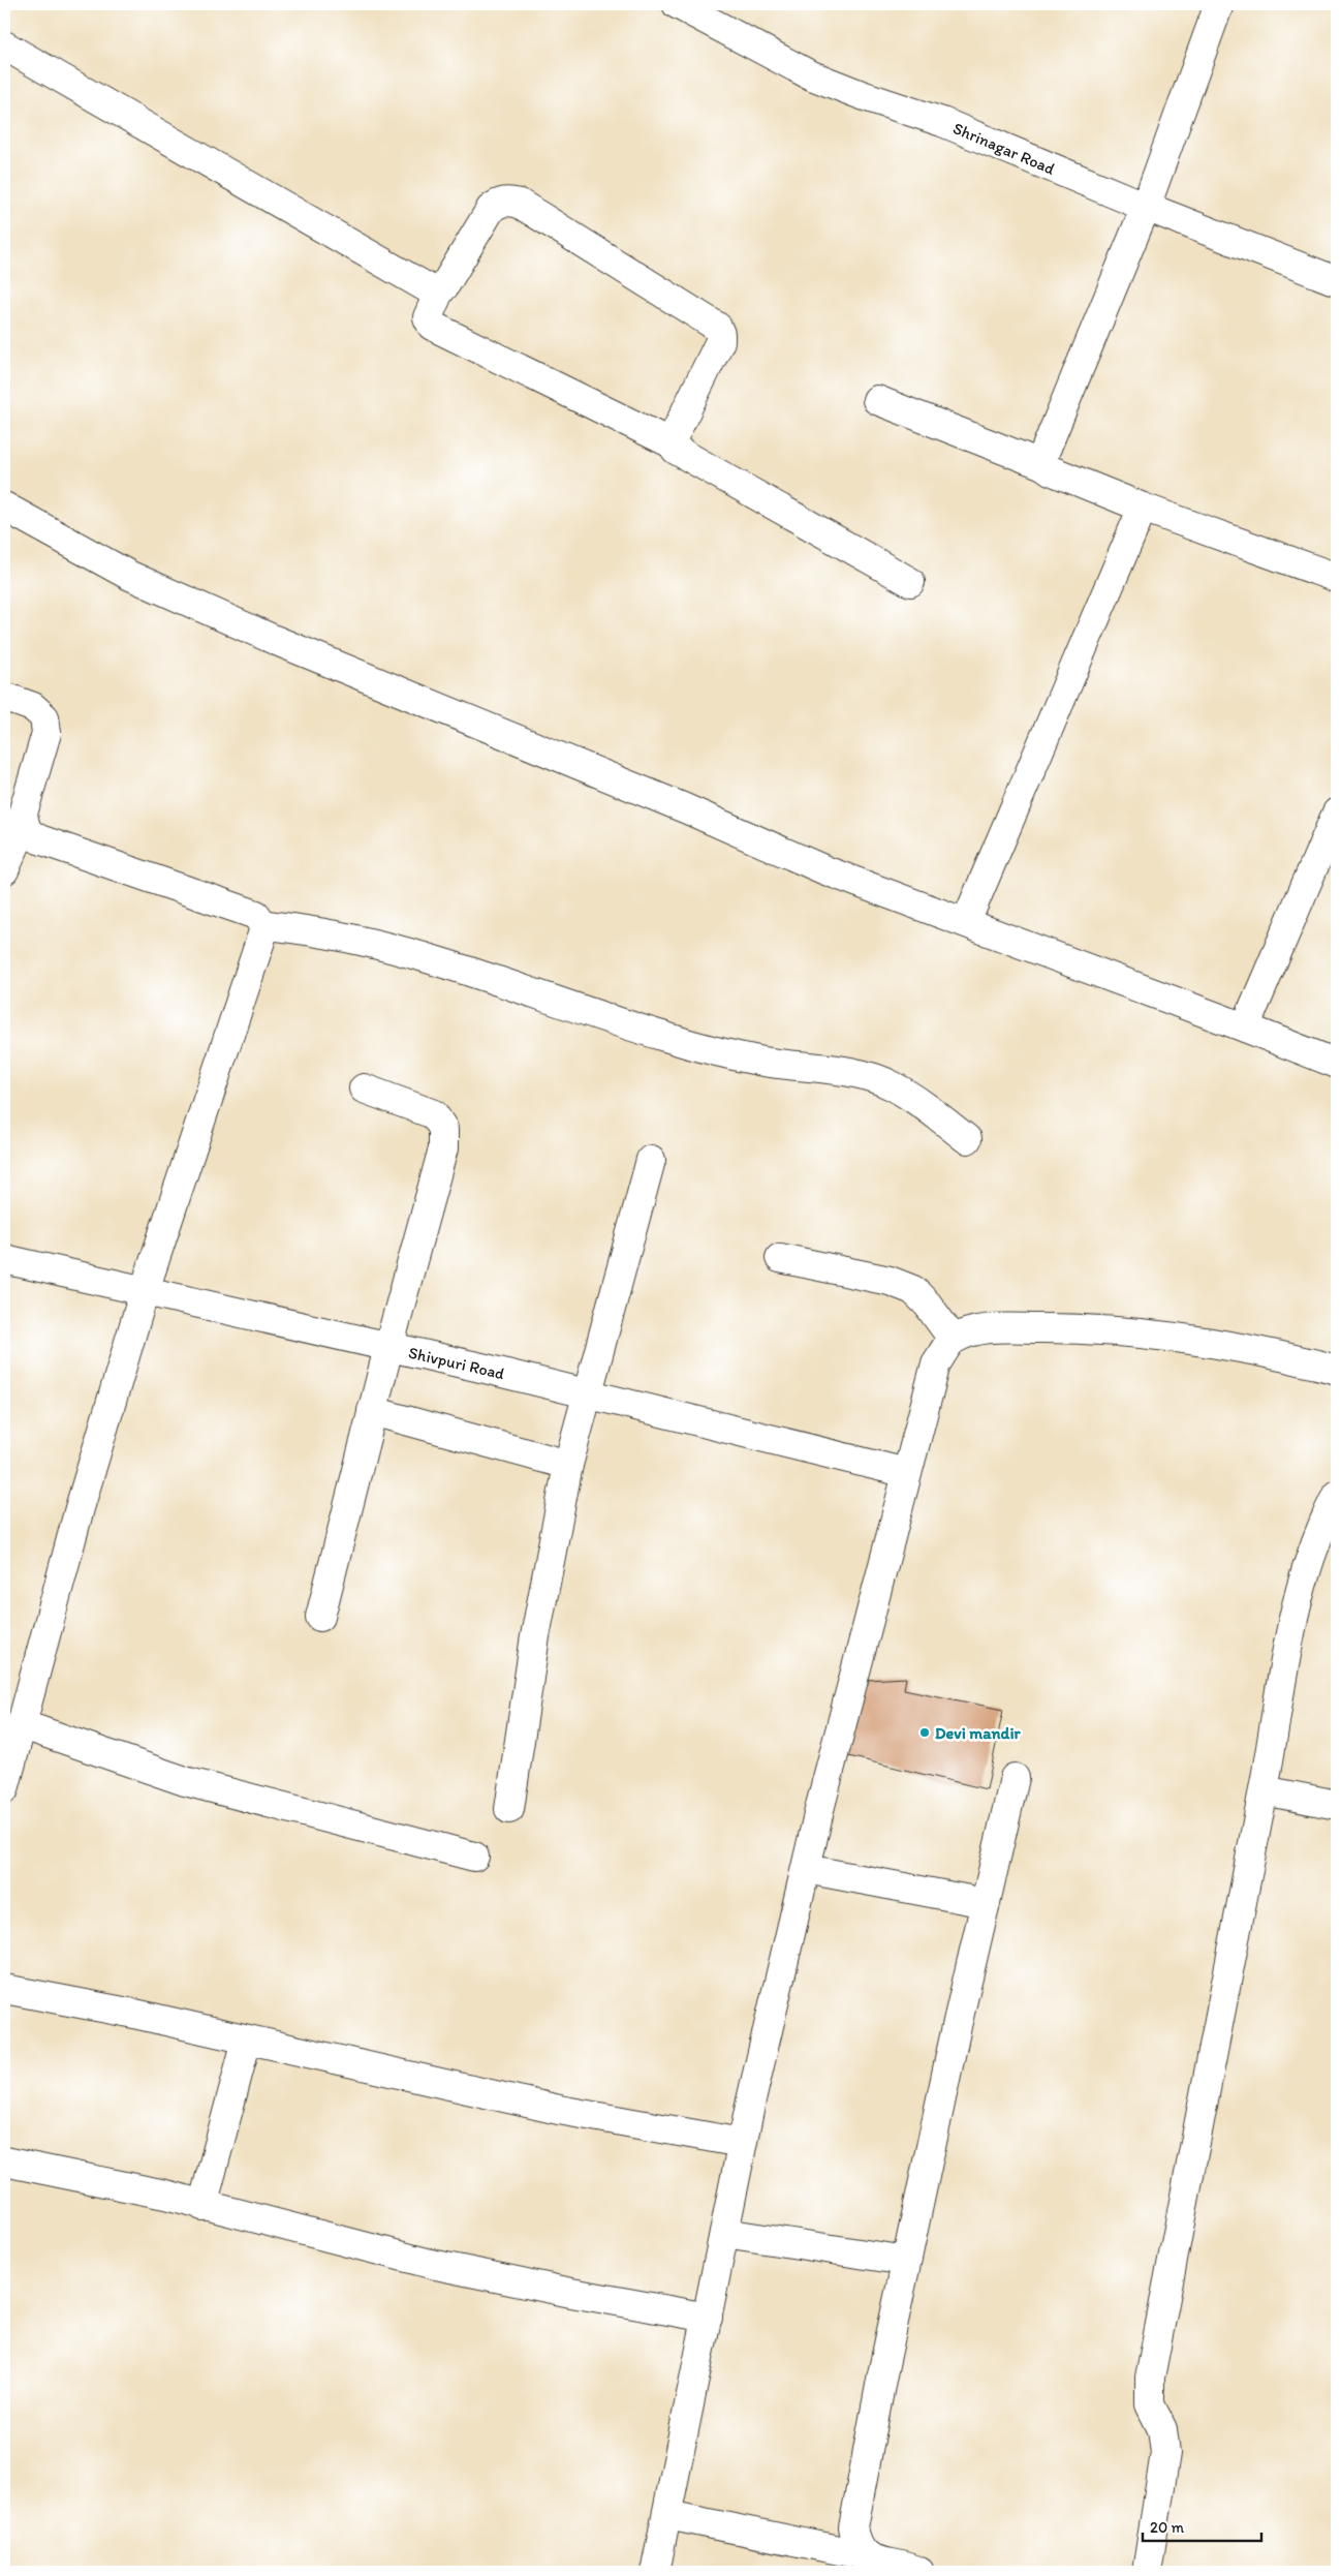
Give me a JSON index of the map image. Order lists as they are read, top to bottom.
{
  "streets": {
    "street": ["Shrinagar Road", "Shivpuri Road"]
  },
  "places": ["Devi mandir"],
  "scale_bar": "20 m"
}
